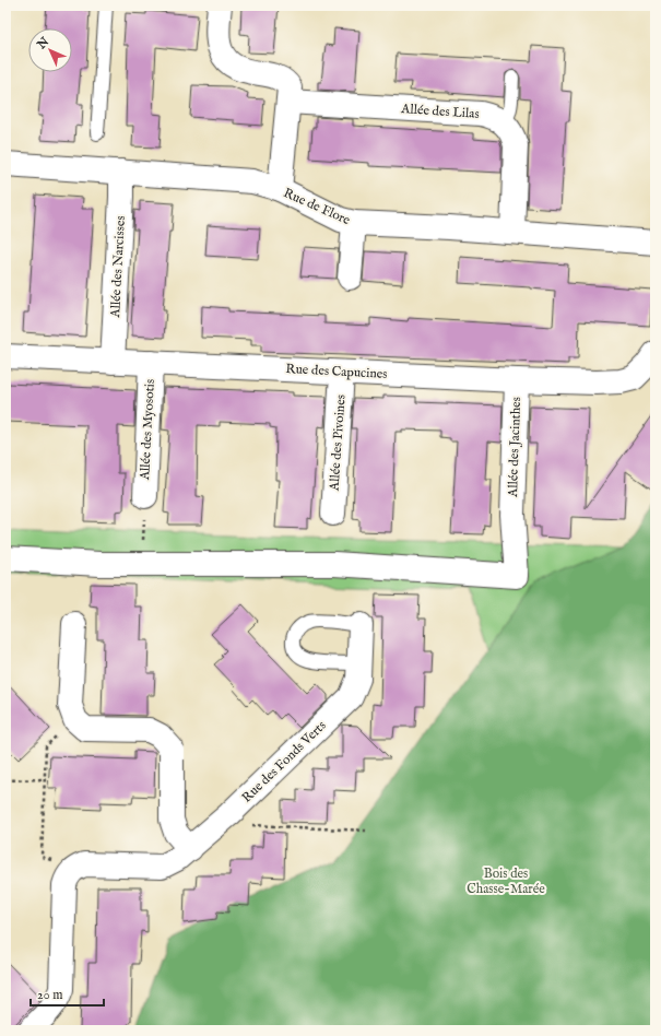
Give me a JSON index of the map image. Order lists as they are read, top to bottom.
{
  "streets": {
    "street": [
      "Allée des Lilas",
      "Rue de Flore",
      "Allée des Narcisses",
      "Rue des Capucines",
      "Allée des Myosotis",
      "Allée des Pivoines",
      "Allée des Jacinthes",
      "Rue des Fonds Verts"
    ]
  },
  "crossings": [
    ["Rue de Flore", "Allée des Narcisses"],
    ["Allée des Narcisses", "Rue des Capucines"],
    ["Rue des Capucines", "Allée des Myosotis"],
    ["Rue des Capucines", "Allée des Pivoines"],
    ["Rue des Capucines", "Allée des Jacinthes"]
  ],
  "parks": ["Bois des Chasse-Marée"],
  "scale_bar": "20 m",
  "north": "top left"
}
